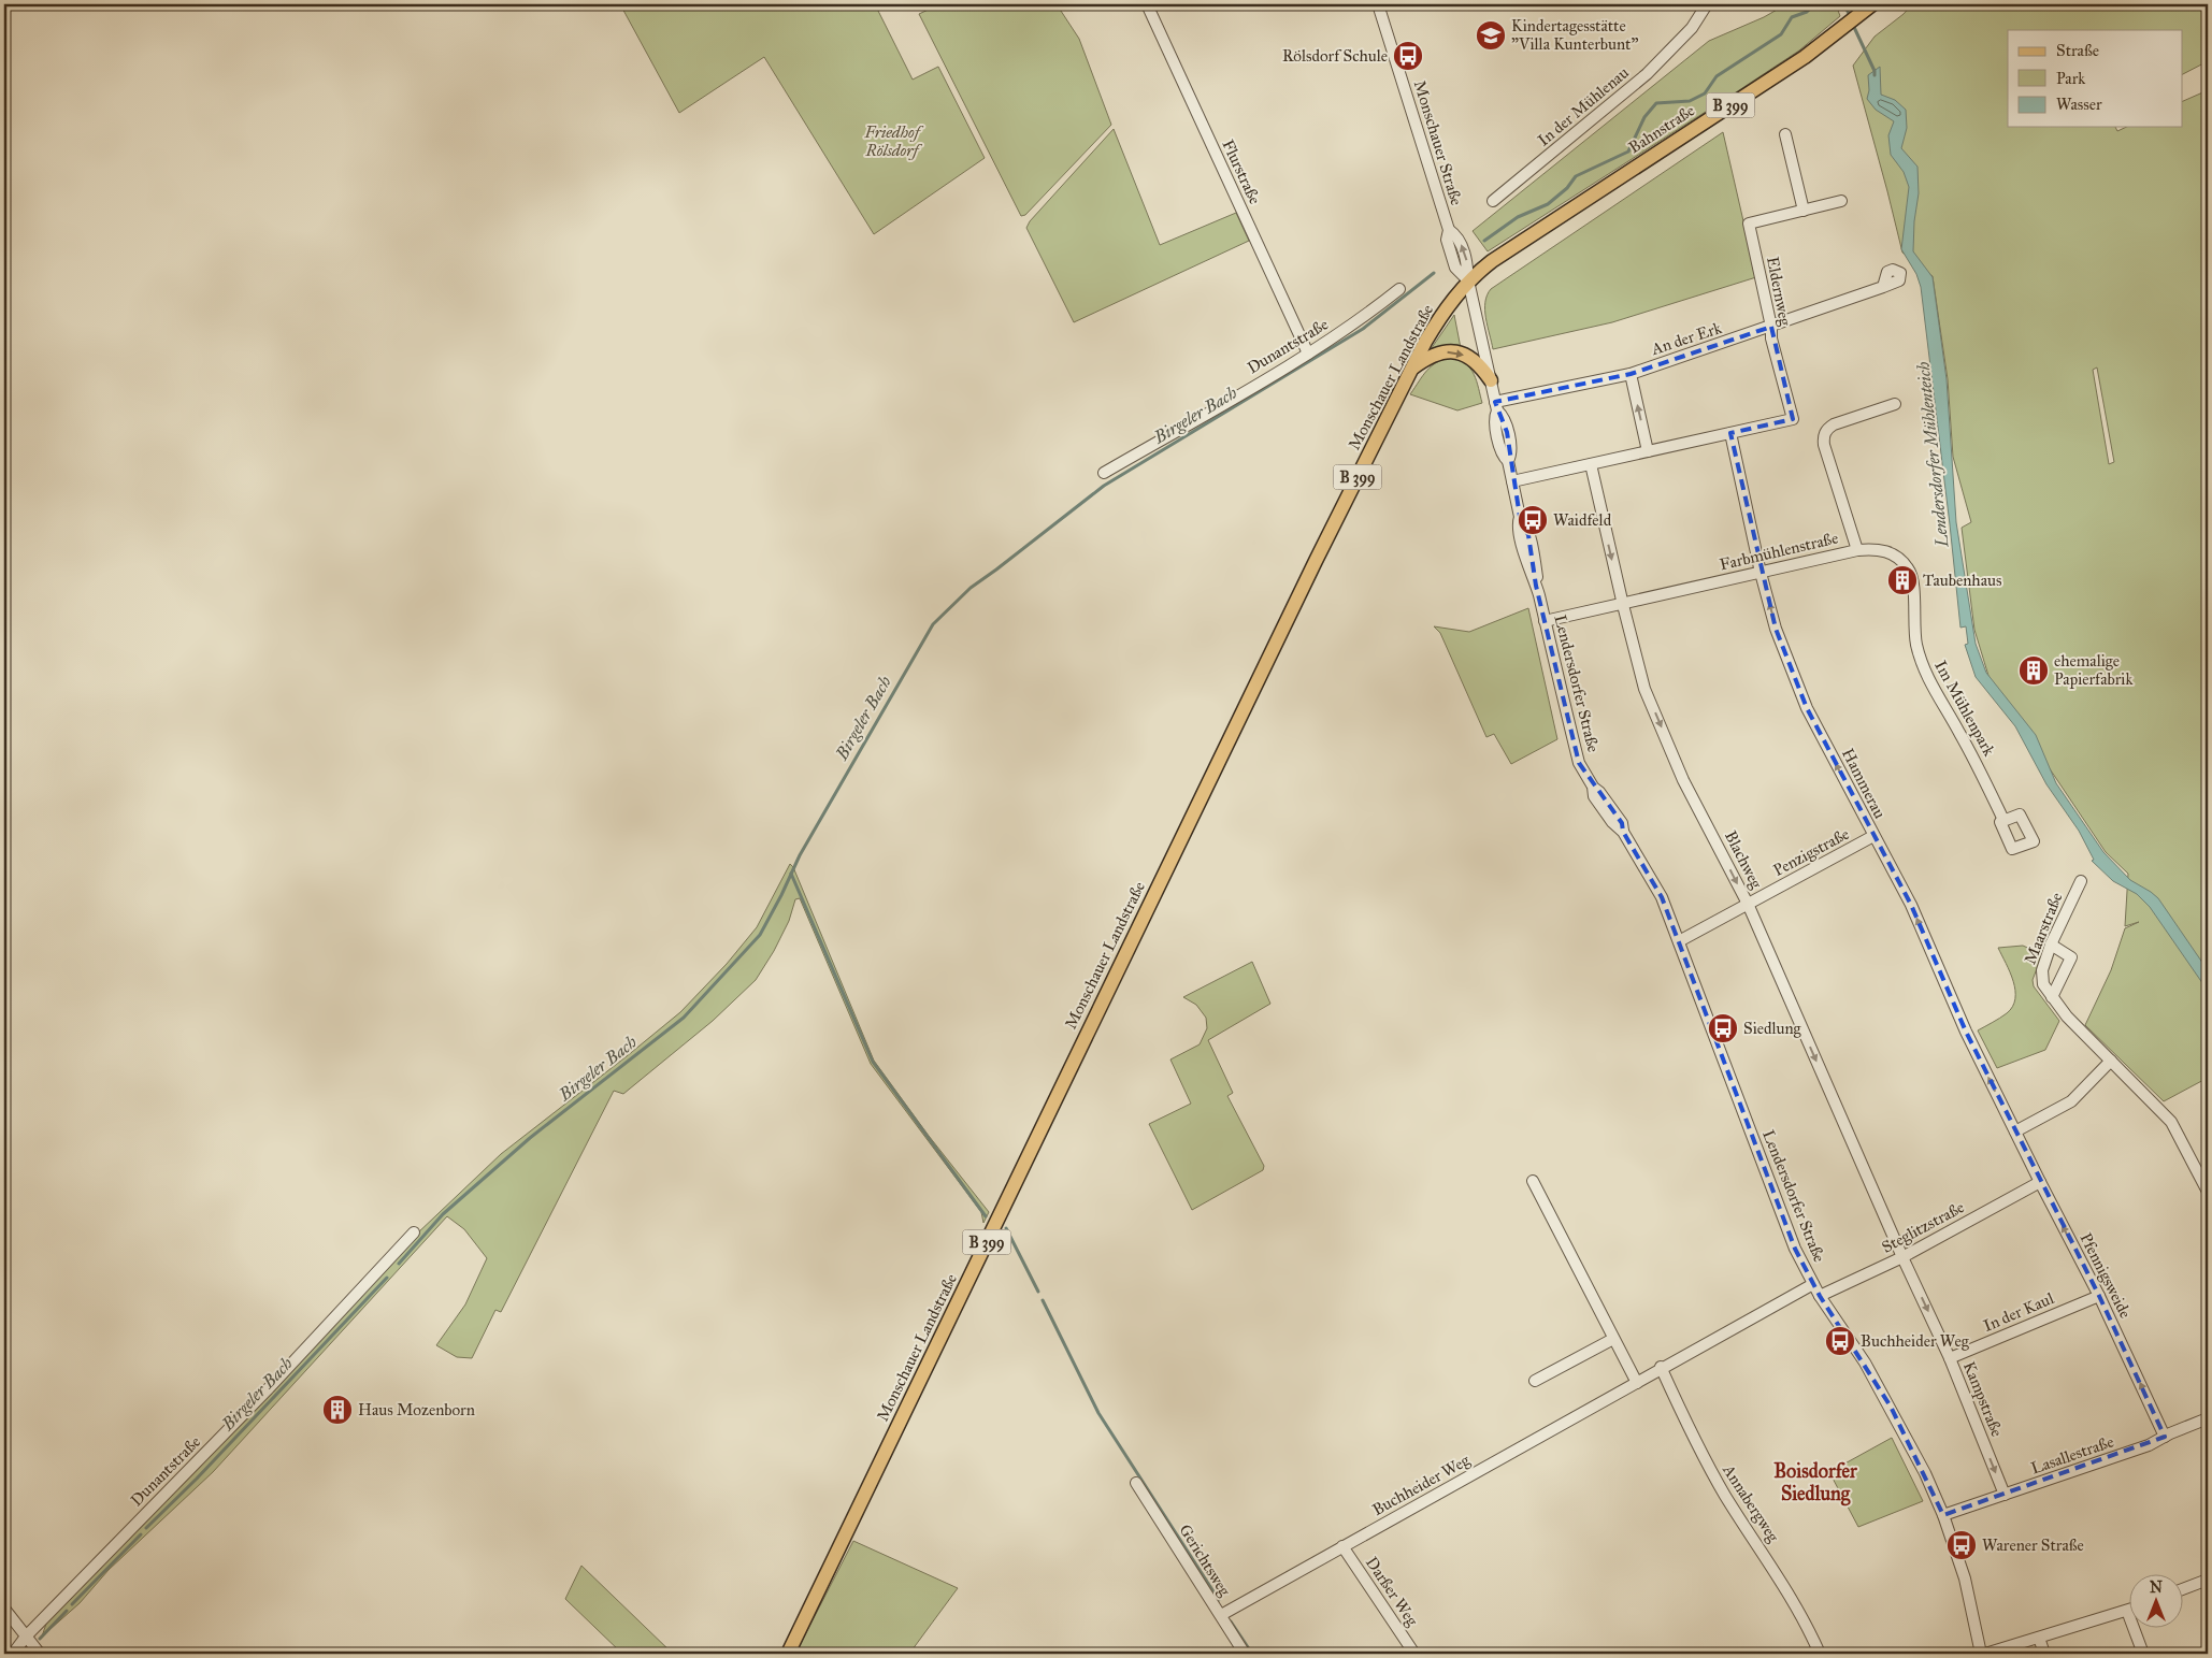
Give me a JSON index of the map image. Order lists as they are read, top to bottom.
{
  "streets": {
    "main road": ["B 399", "Bahnstraße", "Monschauer Landstraße"],
    "street": [
      "In der Mühlenau",
      "Monschauer Straße",
      "Flurstraße",
      "Eldernweg",
      "An der Erk",
      "Dunantstraße",
      "Farbmühlenstraße",
      "Lendersdorfer Straße",
      "Im Mühlenpark",
      "Hammerau",
      "Penzigstraße",
      "Blachweg",
      "Maarstraße",
      "Steglitzstraße",
      "Pfennigsweide",
      "In der Kaul",
      "Kampstraße",
      "Lasallestraße",
      "Buchheider Weg",
      "Annabergweg",
      "Gerichtsweg",
      "Darßer Weg"
    ]
  },
  "crossings": [
    ["Bahnstraße", "Monschauer Straße"],
    ["Bahnstraße", "Monschauer Landstraße"],
    ["Bahnstraße", "Lendersdorfer Straße"],
    ["Monschauer Straße", "Monschauer Landstraße"],
    ["Monschauer Straße", "Lendersdorfer Straße"],
    ["Flurstraße", "Dunantstraße"],
    ["Eldernweg", "An der Erk"],
    ["Eldernweg", "Hammerau"],
    ["An der Erk", "Lendersdorfer Straße"],
    ["Monschauer Landstraße", "Lendersdorfer Straße"],
    ["Farbmühlenstraße", "Lendersdorfer Straße"],
    ["Farbmühlenstraße", "Im Mühlenpark"],
    ["Farbmühlenstraße", "Hammerau"],
    ["Farbmühlenstraße", "Blachweg"],
    ["Lendersdorfer Straße", "Penzigstraße"],
    ["Lendersdorfer Straße", "Steglitzstraße"],
    ["Lendersdorfer Straße", "Lasallestraße"],
    ["Lendersdorfer Straße", "Buchheider Weg"],
    ["Hammerau", "Penzigstraße"],
    ["Hammerau", "Pfennigsweide"],
    ["Penzigstraße", "Blachweg"],
    ["Blachweg", "Steglitzstraße"],
    ["Blachweg", "Kampstraße"],
    ["Steglitzstraße", "Pfennigsweide"],
    ["Steglitzstraße", "Kampstraße"],
    ["Pfennigsweide", "In der Kaul"],
    ["Pfennigsweide", "Lasallestraße"],
    ["In der Kaul", "Kampstraße"],
    ["Kampstraße", "Lasallestraße"],
    ["Buchheider Weg", "Annabergweg"],
    ["Buchheider Weg", "Gerichtsweg"],
    ["Buchheider Weg", "Darßer Weg"]
  ],
  "one_way": [
    "Hammerau",
    "Blachweg",
    "Pfennigsweide",
    "Kampstraße"
  ],
  "districts": ["Boisdorfer Siedlung"],
  "water": ["Birgeler Bach", "Lendersdorfer Mühlenteich"],
  "parks": ["Friedhof Rölsdorf"],
  "places": {
    "school or university": ["Kindertagesstätte \"Villa Kunterbunt\""],
    "bus stop": [
      "Rölsdorf Schule",
      "Waidfeld",
      "Siedlung",
      "Buchheider Weg",
      "Warener Straße"
    ],
    "building": ["Taubenhaus", "ehemalige Papierfabrik", "Haus Mozenborn"]
  },
  "legend": ["Straße", "Park", "Wasser"],
  "north": "top"
}
